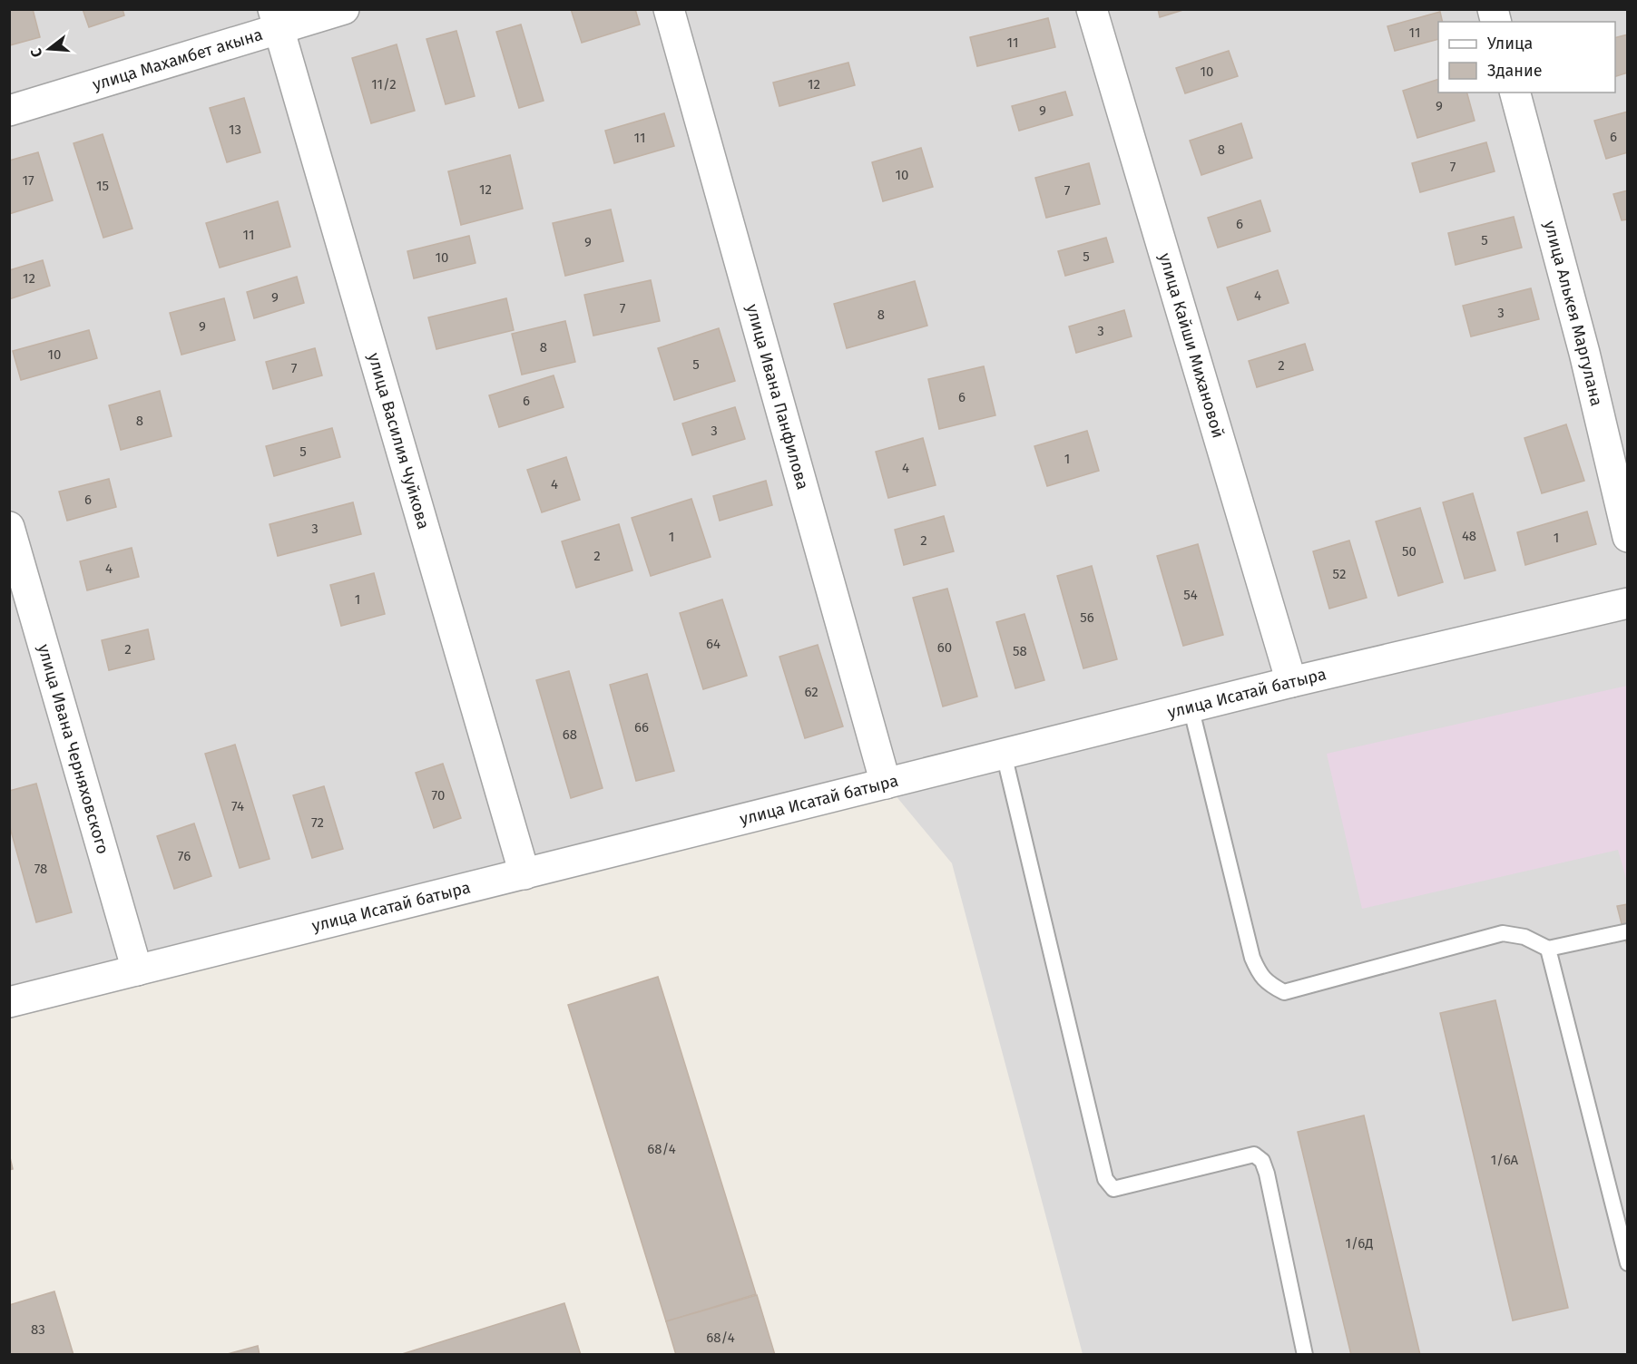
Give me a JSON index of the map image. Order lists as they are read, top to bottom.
{
  "streets": {
    "street": [
      "улица Махамбет акына",
      "улица Алькея Маргулана",
      "улица Кайши Михановой",
      "улица Ивана Панфилова",
      "улица Василия Чуйкова",
      "улица Исатай батыра",
      "улица Ивана Черняховского"
    ]
  },
  "crossings": [
    ["улица Махамбет акына", "улица Василия Чуйкова"],
    ["улица Кайши Михановой", "улица Исатай батыра"],
    ["улица Ивана Панфилова", "улица Исатай батыра"],
    ["улица Василия Чуйкова", "улица Исатай батыра"],
    ["улица Исатай батыра", "улица Ивана Черняховского"]
  ],
  "house_numbers": [
    "11",
    "11",
    "10",
    "11/2",
    "12",
    "9",
    "9",
    "13",
    "6",
    "11",
    "8",
    "7",
    "10",
    "17",
    "15",
    "12",
    "7",
    "6",
    "11",
    "5",
    "9",
    "5",
    "10",
    "12",
    "4",
    "9",
    "7",
    "3",
    "8",
    "9",
    "3",
    "8",
    "10",
    "5",
    "2",
    "7",
    "6",
    "6",
    "8",
    "3",
    "5",
    "1",
    "4",
    "4",
    "6",
    "3",
    "48",
    "1",
    "1",
    "2",
    "50",
    "2",
    "4",
    "52",
    "54",
    "1",
    "56",
    "64",
    "60",
    "2",
    "58",
    "62",
    "66",
    "68",
    "70",
    "74",
    "72",
    "76",
    "78",
    "68/4",
    "1/6А",
    "1/6Д",
    "83",
    "68/4"
  ],
  "legend": ["Улица", "Здание"],
  "north": "left"
}
